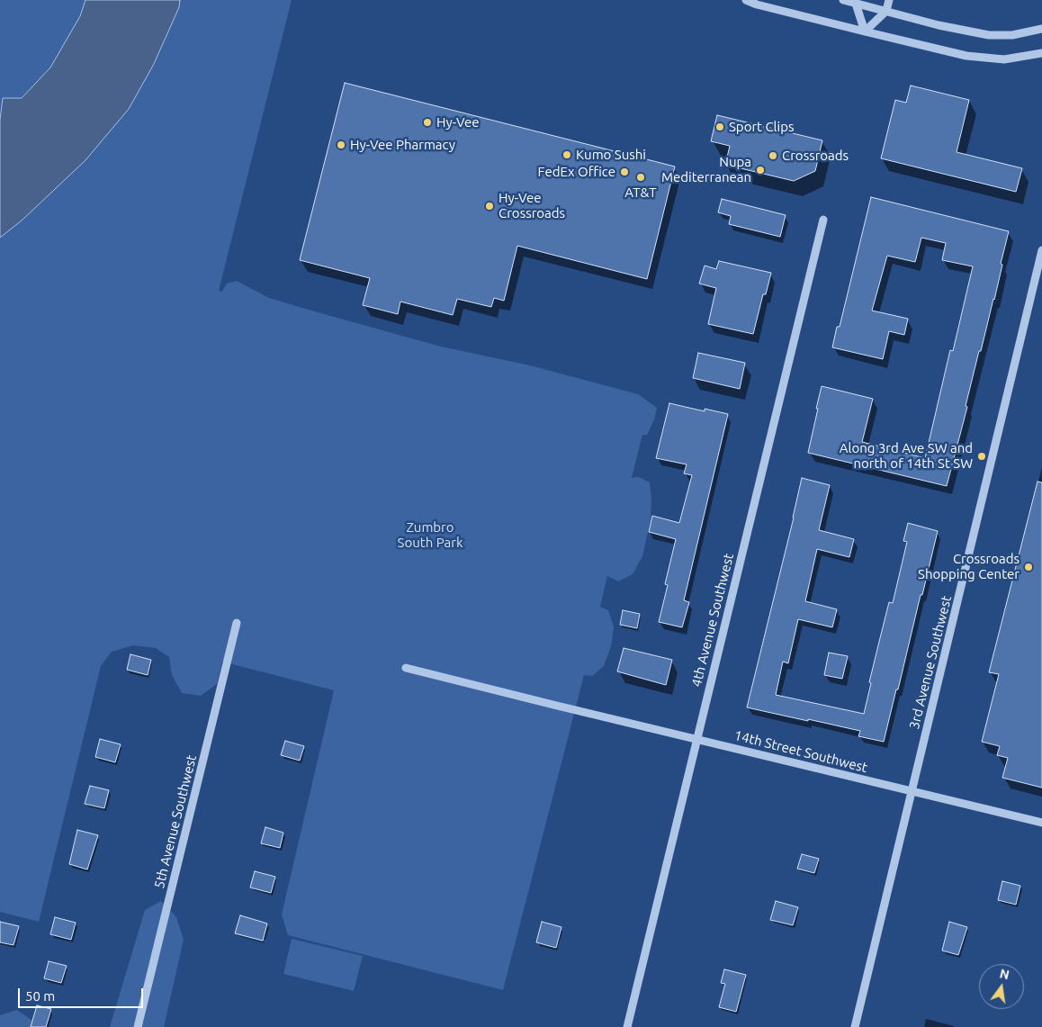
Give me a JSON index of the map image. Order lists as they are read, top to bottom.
{
  "streets": {
    "street": [
      "4th Avenue Southwest",
      "3rd Avenue Southwest",
      "14th Street Southwest",
      "5th Avenue Southwest"
    ]
  },
  "crossings": [
    ["4th Avenue Southwest", "14th Street Southwest"],
    ["3rd Avenue Southwest", "14th Street Southwest"]
  ],
  "parks": ["Zumbro South Park"],
  "places": [
    "Hy-Vee",
    "Sport Clips",
    "Hy-Vee Pharmacy",
    "Kumo Sushi",
    "Crossroads",
    "Nupa Mediterranean",
    "FedEx Office",
    "AT&T",
    "Hy-Vee Crossroads",
    "Along 3rd Ave SW and north of 14th St SW",
    "Crossroads Shopping Center"
  ],
  "scale_bar": "50 m",
  "north": "top"
}
